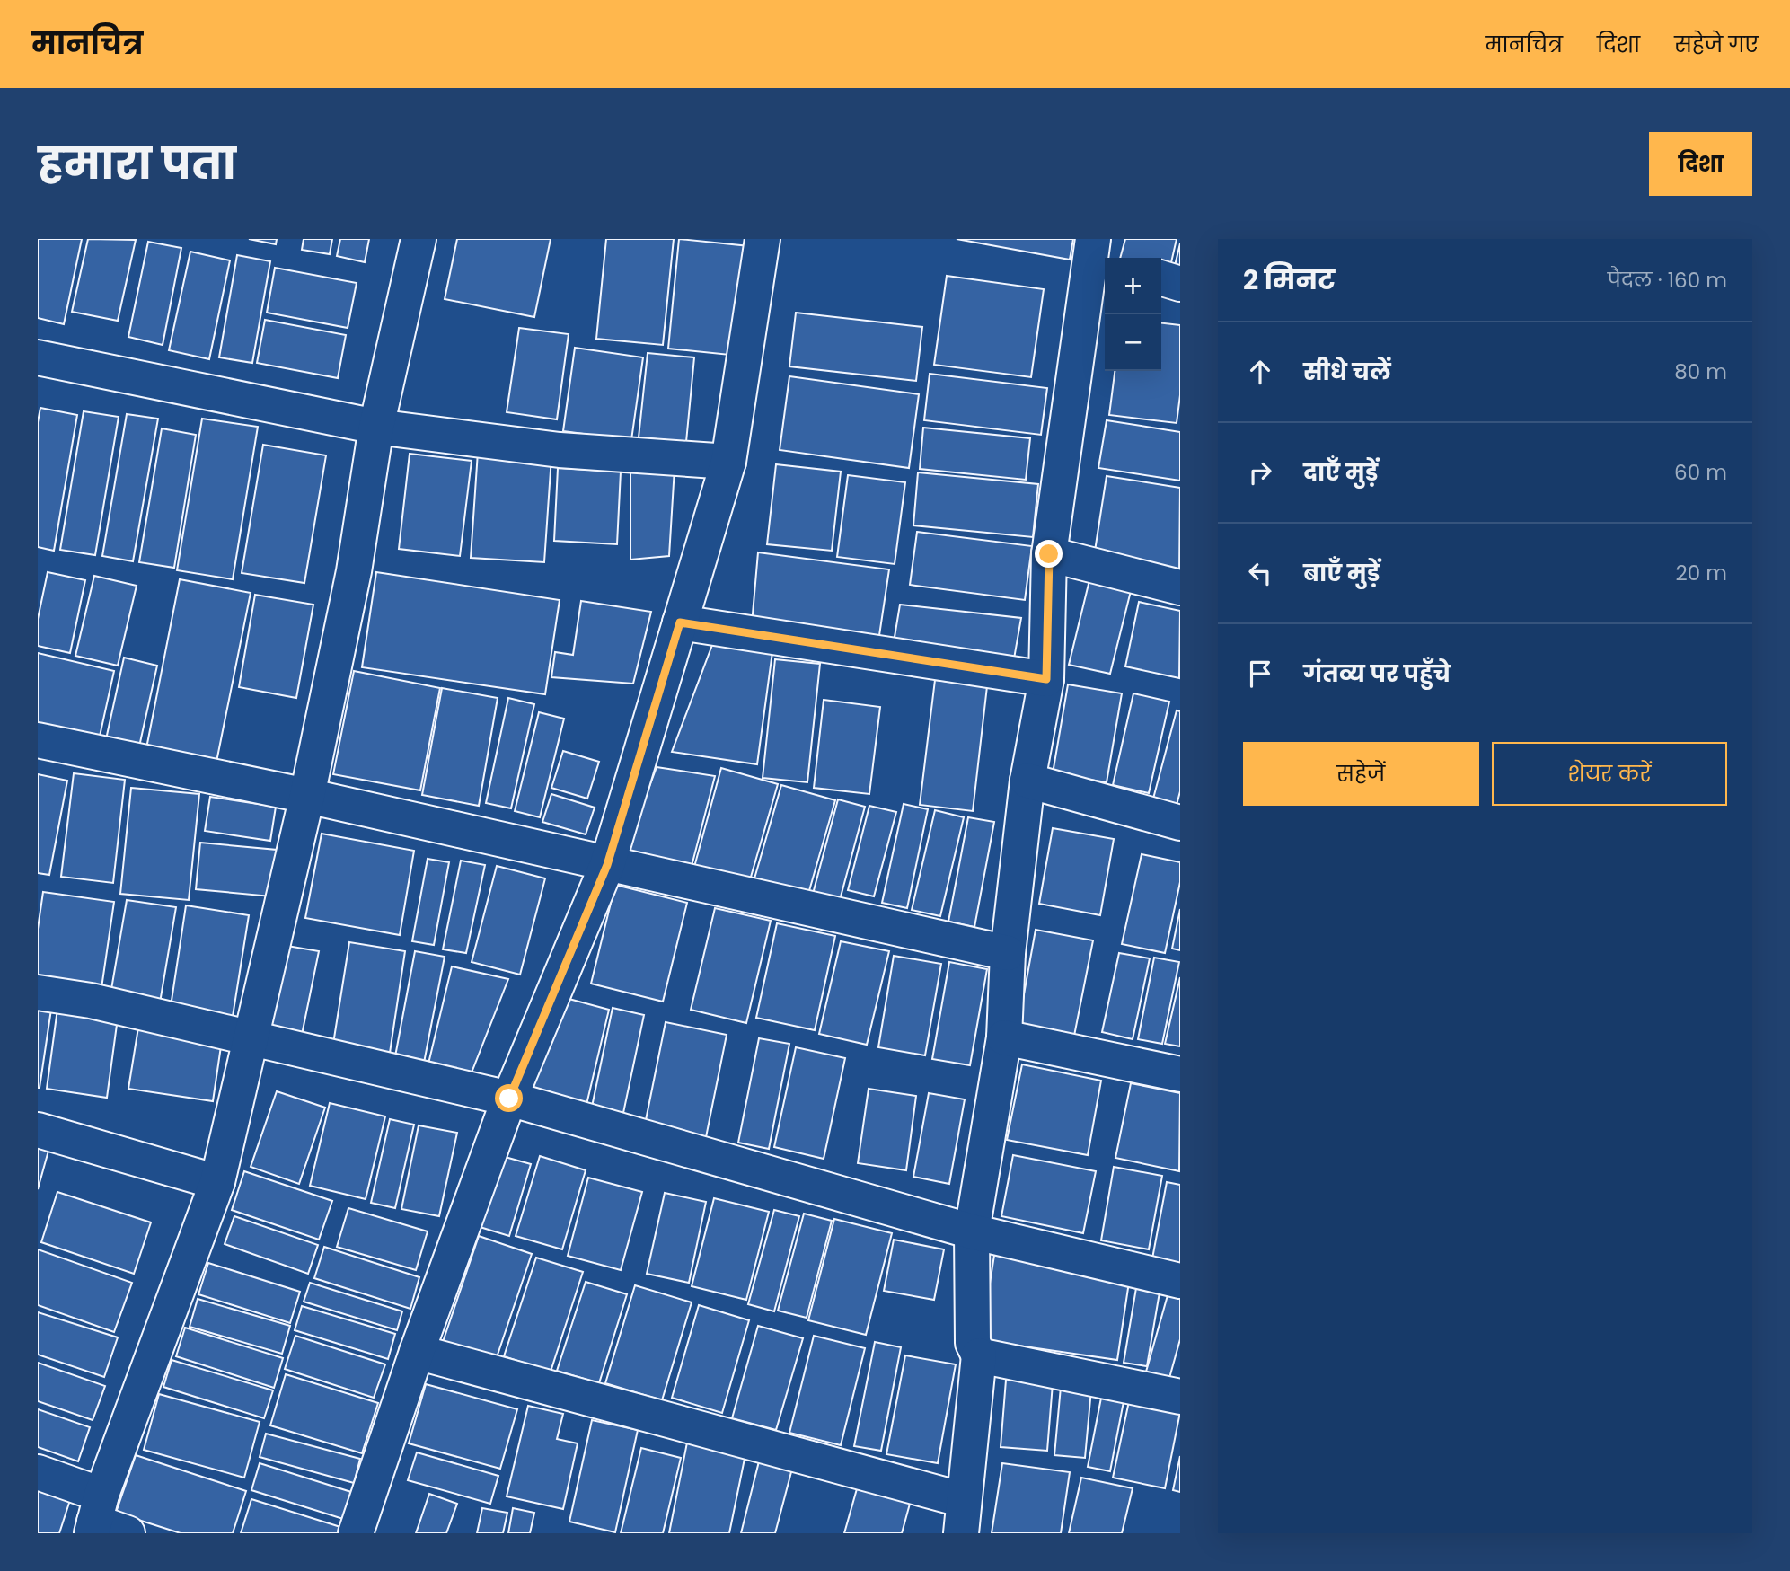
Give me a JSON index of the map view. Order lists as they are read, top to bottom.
{
  "page": {
    "header": "मानचित्र",
    "nav": ["मानचित्र", "दिशा", "सहेजे गए"],
    "title": "हमारा पता",
    "buttons": [
      "दिशा",
      ["सहेजें", "शेयर करें"]
    ],
    "heading": ["2 मिनट", "पैदल · 160 m"],
    "map_buttons": ["+", "−"],
    "list": [
      ["सीधे चलें", "80 m"],
      ["दाएँ मुड़ें", "60 m"],
      ["बाएँ मुड़ें", "20 m"],
      "गंतव्य पर पहुँचे"
    ]
  }
}
